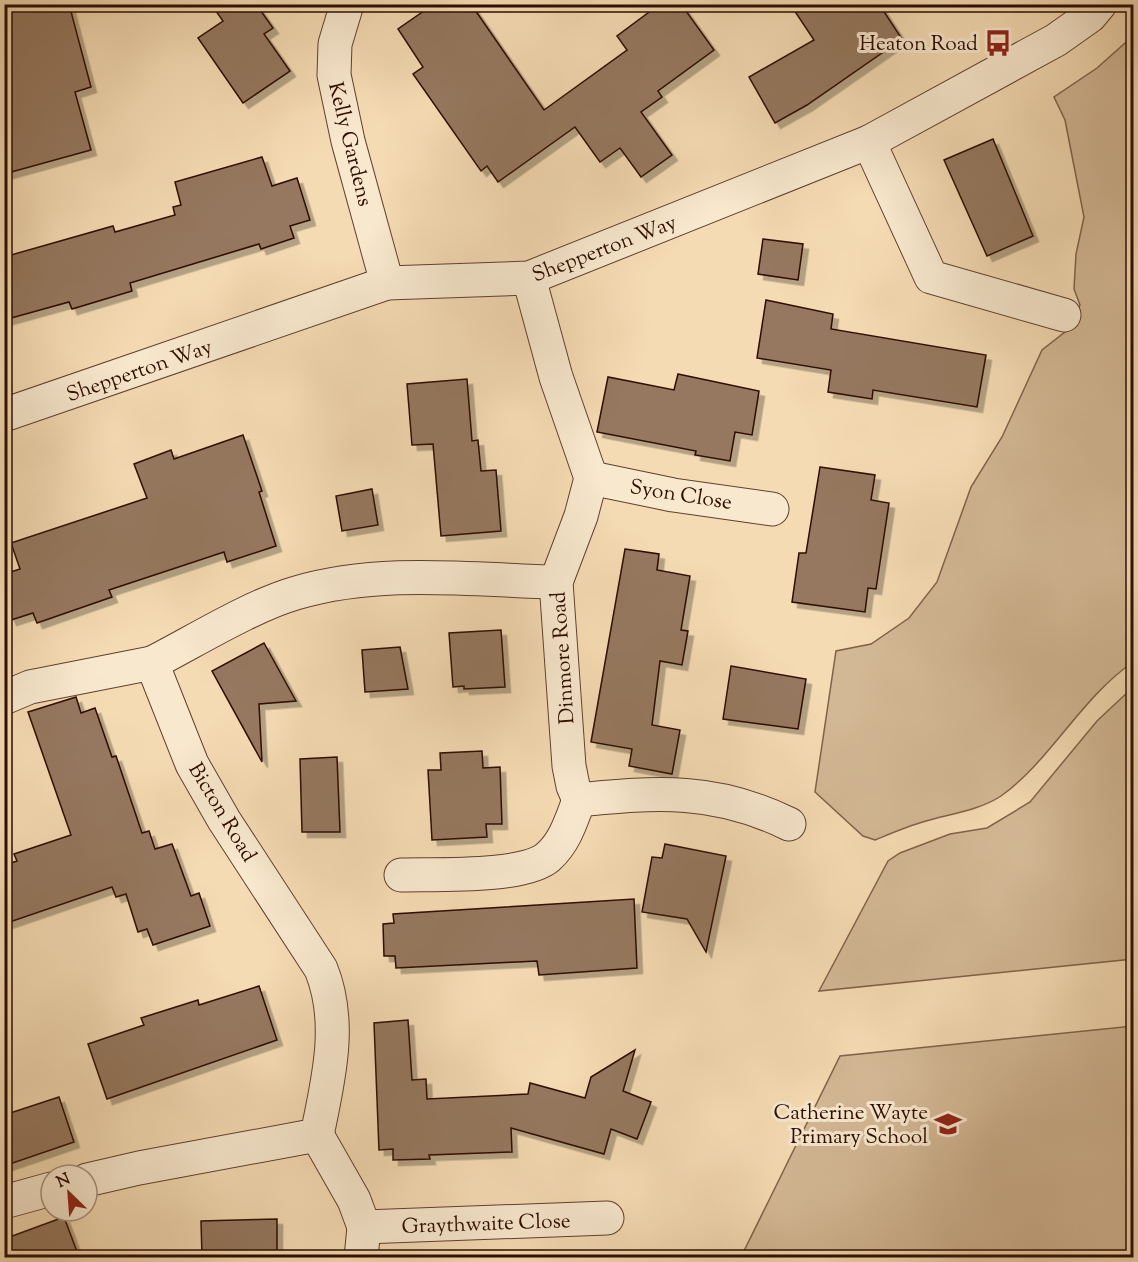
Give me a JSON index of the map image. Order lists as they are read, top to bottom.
{
  "streets": {
    "street": [
      "Kelly Gardens",
      "Shepperton Way",
      "Syon Close",
      "Dinmore Road",
      "Bicton Road",
      "Graythwaite Close"
    ]
  },
  "crossings": [
    ["Kelly Gardens", "Shepperton Way"],
    ["Syon Close", "Dinmore Road"],
    ["Bicton Road", "Graythwaite Close"]
  ],
  "places": {
    "bus stop": ["Heaton Road"],
    "school or university": ["Catherine Wayte Primary School"]
  },
  "north": "top left"
}
